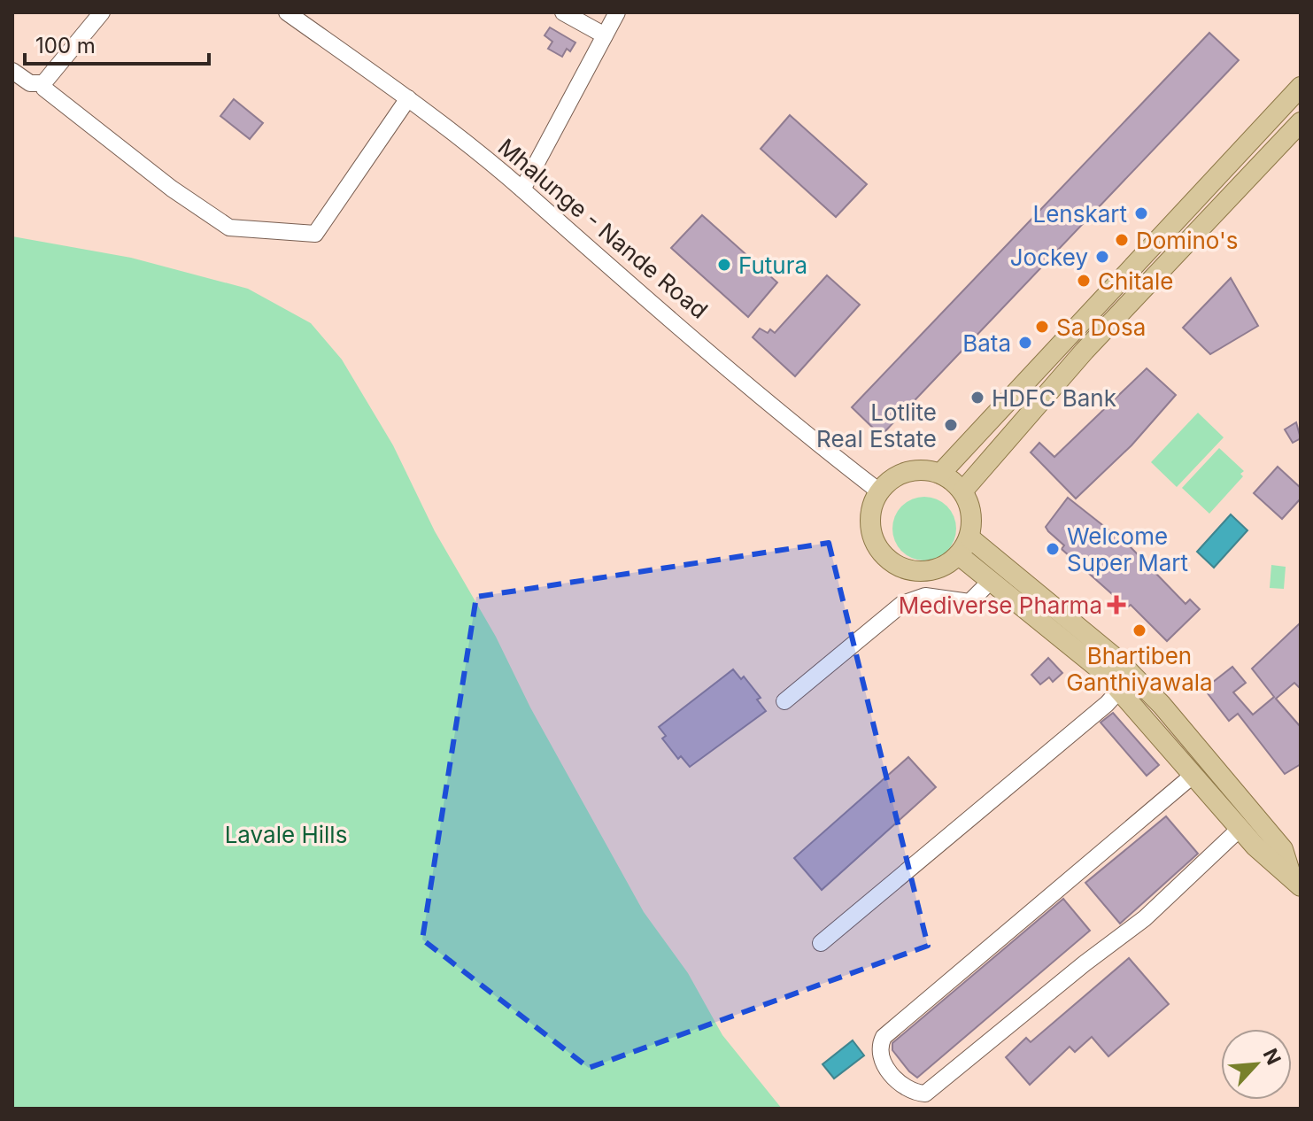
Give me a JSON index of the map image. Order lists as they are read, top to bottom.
{
  "streets": {
    "street": ["Mhalunge - Nande Road"]
  },
  "parks": ["Lavale Hills"],
  "places": {
    "other": [
      "Lenskart",
      "Domino's",
      "Jockey",
      "Futura",
      "Chitale",
      "Sa Dosa",
      "Bata",
      "HDFC Bank",
      "Lotlite Real Estate",
      "Welcome Super Mart",
      "Bhartiben Ganthiyawala"
    ],
    "health": ["Mediverse Pharma"]
  },
  "scale_bar": "100 m",
  "north": "top right"
}
